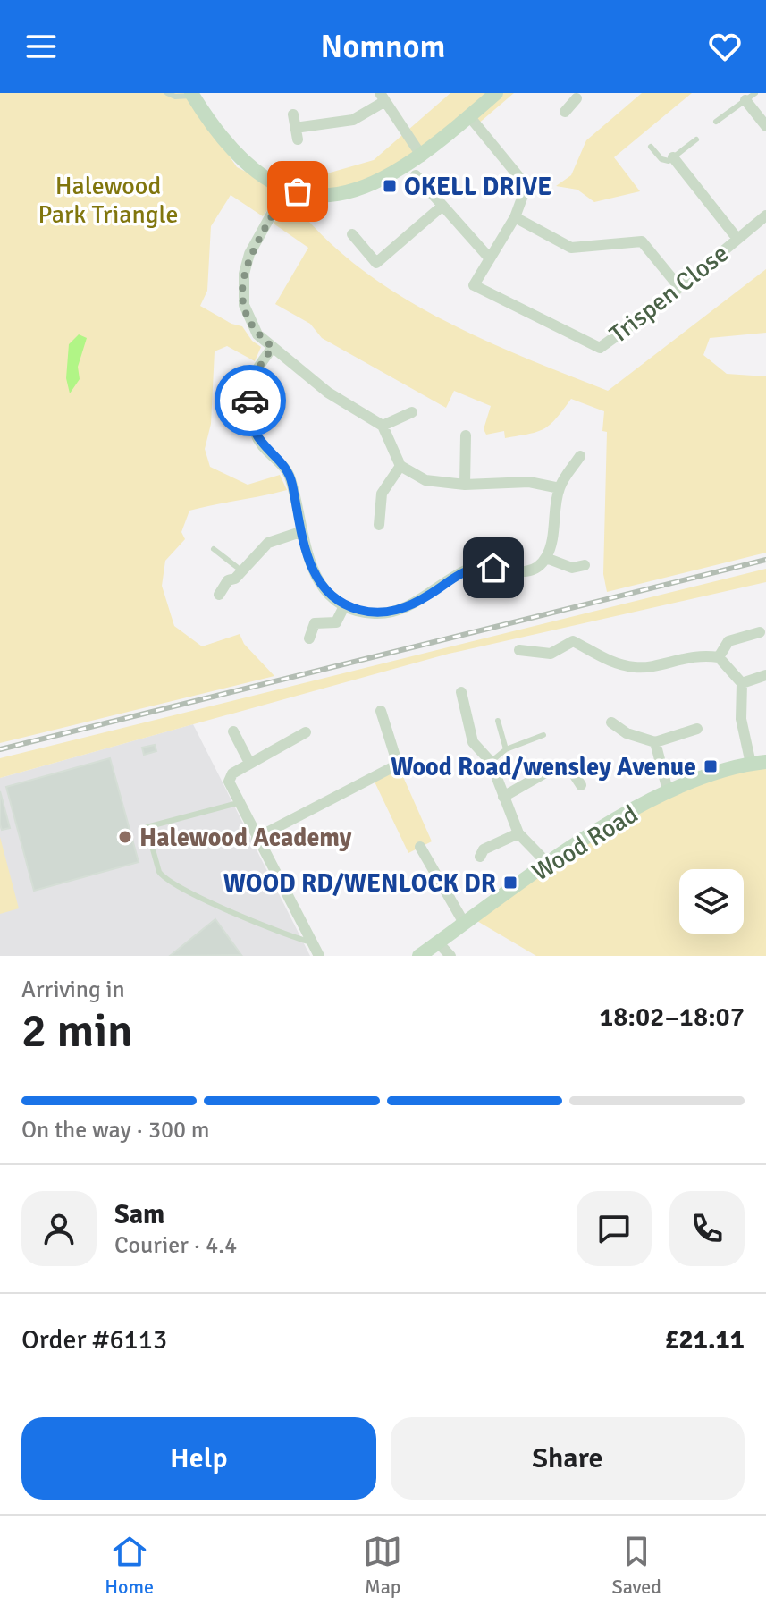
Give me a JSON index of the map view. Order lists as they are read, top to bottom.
{
  "streets": {
    "street": ["Trispen Close", "Wood Road"]
  },
  "parks": ["Halewood Park Triangle"],
  "places": {
    "transit": ["OKELL DRIVE", "Wood Road/wensley Avenue", "WOOD RD/WENLOCK DR"],
    "other": ["Halewood Academy"]
  },
  "page": {
    "header": "Nomnom",
    "heading": ["2 min", "Arriving in", "18:02–18:07"],
    "panel": [
      "Sam",
      "Courier · 4.4",
      "Order #6113",
      "£21.11"
    ],
    "bar": "On the way · 300 m",
    "buttons": ["Help", "Share"],
    "tabs": ["Home", "Map", "Saved"]
  }
}
